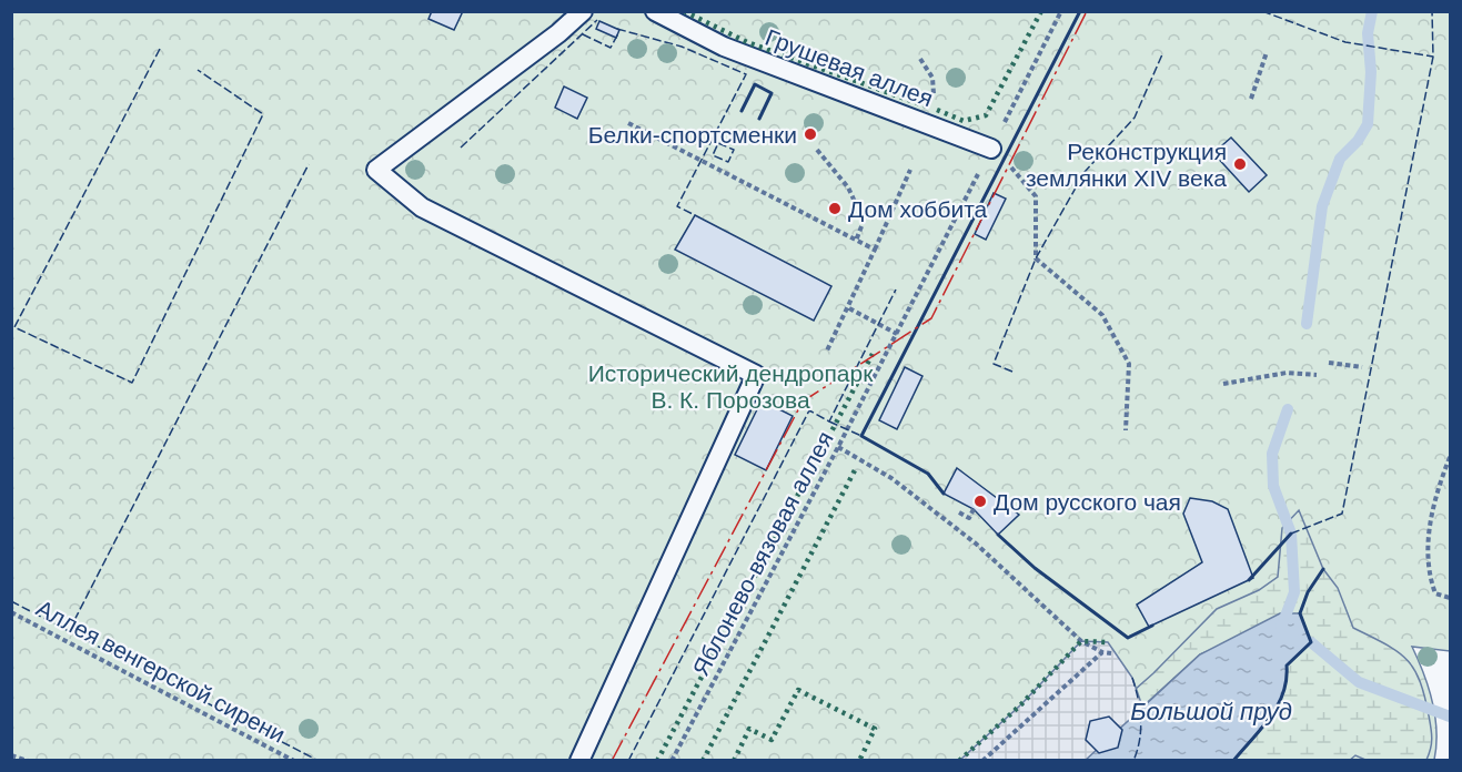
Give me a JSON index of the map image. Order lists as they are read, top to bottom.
{
  "streets": {
    "lane": ["Грушевая аллея"],
    "path": ["Яблонево-вязовая аллея", "Аллея венгерской сирени"]
  },
  "crossings": [
    ["Грушевая аллея", "Яблонево-вязовая аллея"]
  ],
  "water": ["Большой пруд"],
  "parks": ["Исторический дендропарк В. К. Порозова"],
  "places": [
    "Белки-спортсменки",
    "Реконструкция землянки XIV века",
    "Дом хоббита",
    "Дом русского чая"
  ]
}
